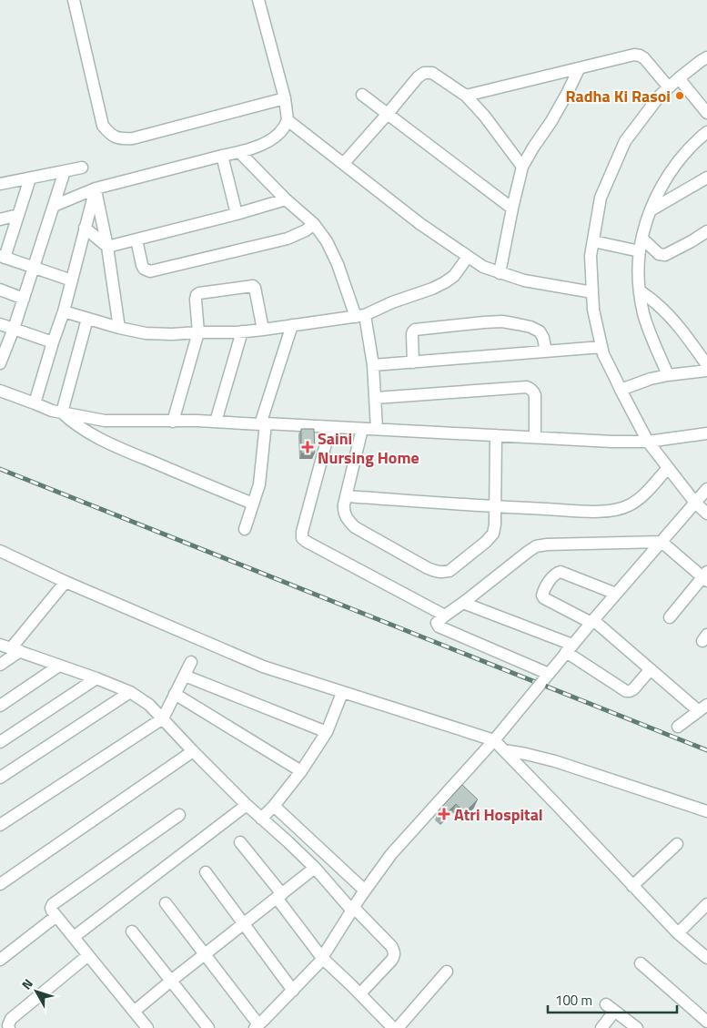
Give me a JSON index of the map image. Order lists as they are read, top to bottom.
{
  "places": {
    "other": ["Radha Ki Rasoi"],
    "health": ["Saini Nursing Home", "Atri Hospital"]
  },
  "scale_bar": "100 m",
  "north": "top left"
}
